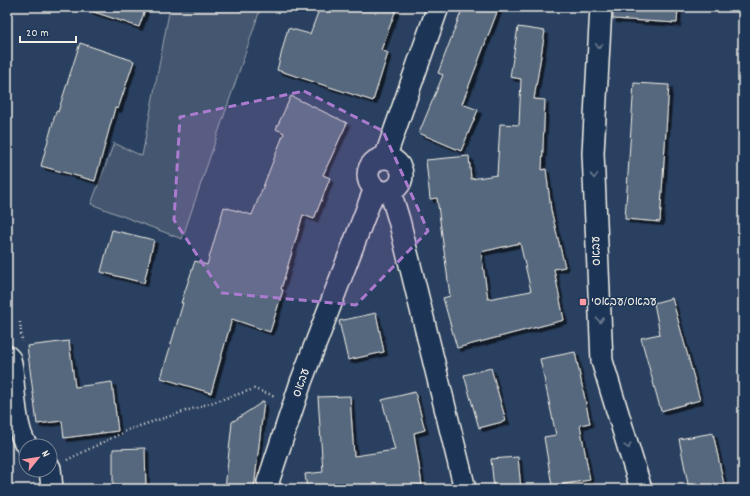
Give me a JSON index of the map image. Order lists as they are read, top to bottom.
{
  "streets": {
    "street": ["עבאס"]
  },
  "places": {
    "transit": ["עבאס/עבאסי"]
  },
  "scale_bar": "20 m",
  "north": "top right"
}
